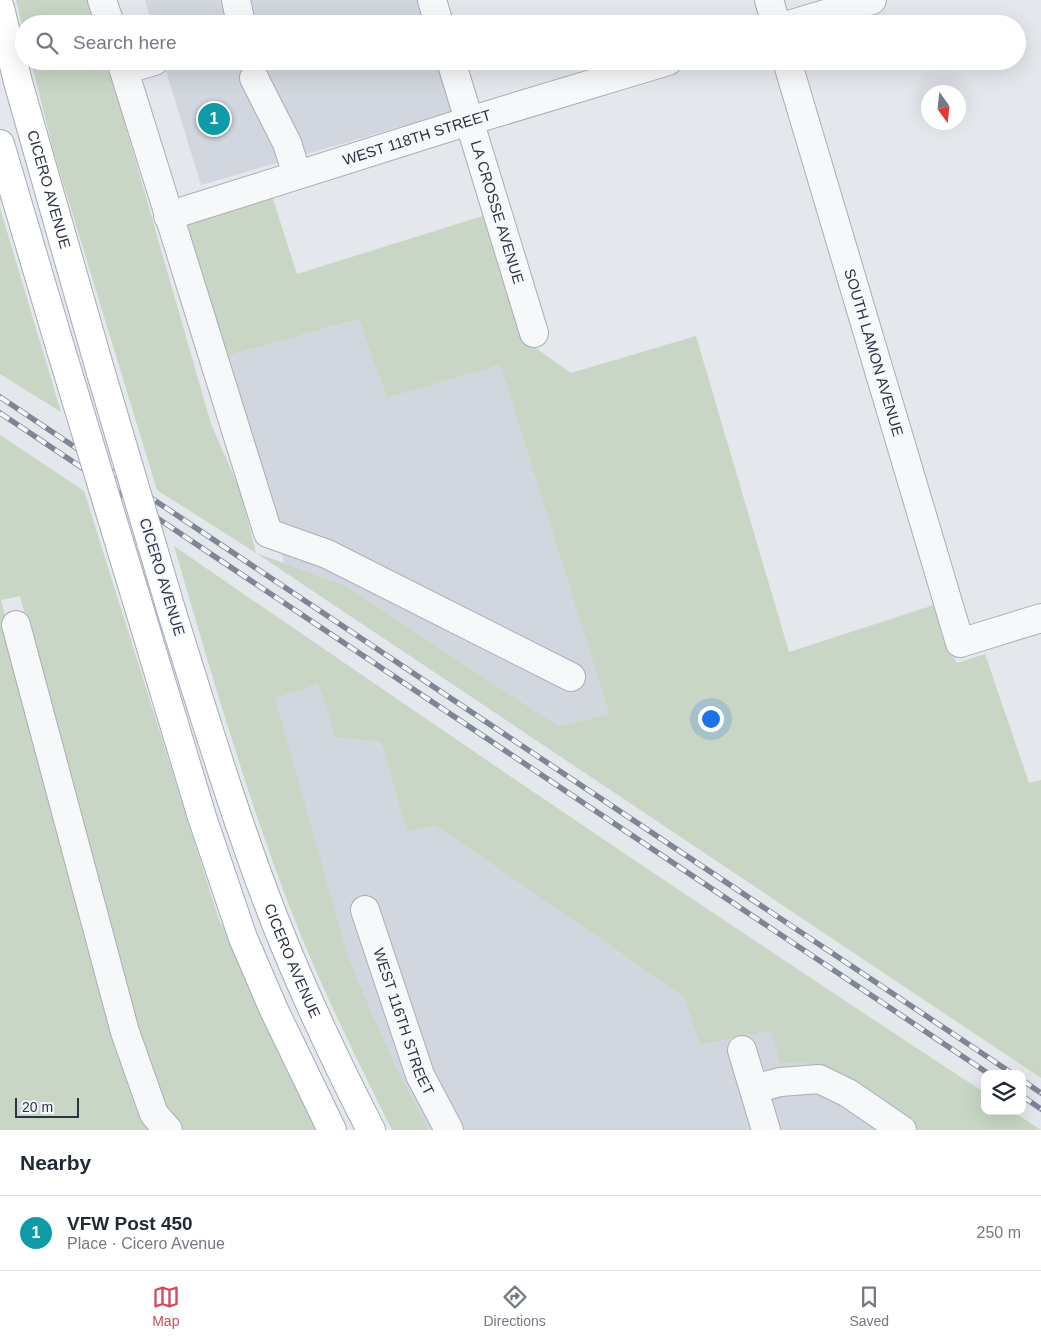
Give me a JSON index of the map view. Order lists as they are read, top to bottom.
{
  "streets": {
    "main road": ["CICERO AVENUE"],
    "street": [
      "WEST 118TH STREET",
      "LA CROSSE AVENUE",
      "SOUTH LAMON AVENUE",
      "WEST 116TH STREET"
    ]
  },
  "crossings": [
    ["WEST 118TH STREET", "LA CROSSE AVENUE"]
  ],
  "scale_bar": "20 m",
  "north": "bottom",
  "page": {
    "search": "Search here",
    "pins": "1",
    "scale": "20 m",
    "heading": "Nearby",
    "list": [
      {
        "mark": "1",
        "name": "VFW Post 450",
        "note": "Place · Cicero Avenue",
        "value": "250 m"
      }
    ],
    "nav": ["Map", "Directions", "Saved"]
  }
}
